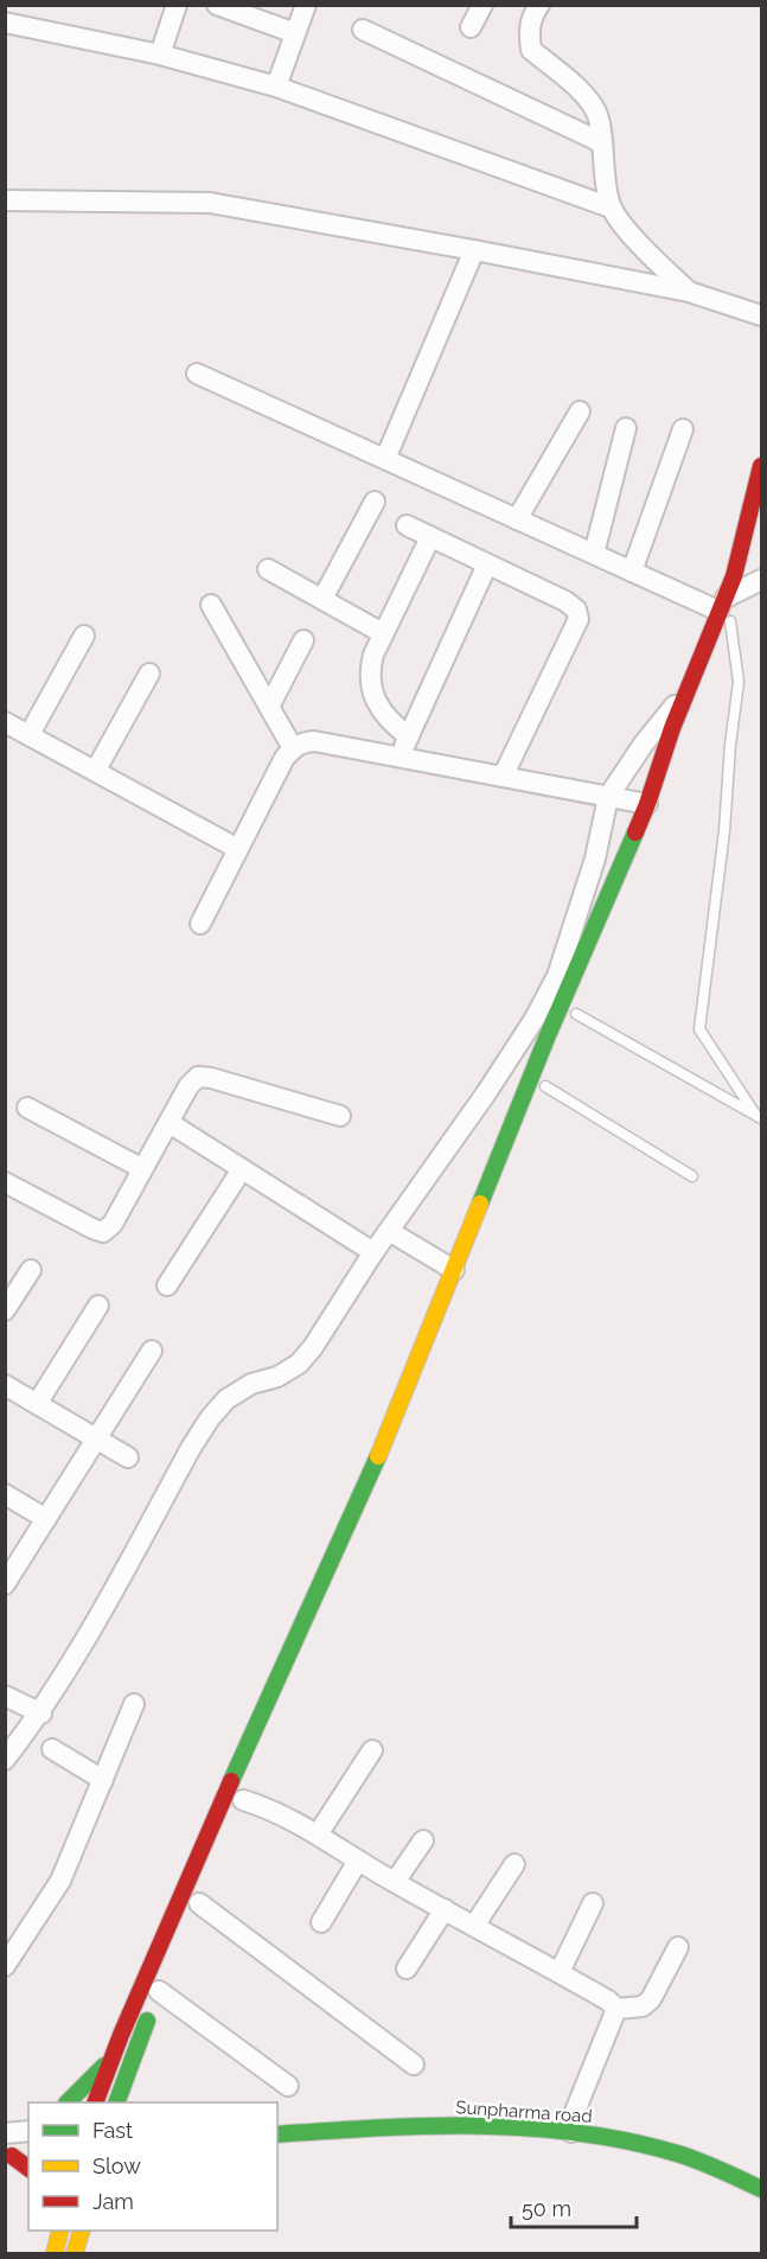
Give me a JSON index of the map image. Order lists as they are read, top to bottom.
{
  "streets": {
    "street": ["Sunpharma road"]
  },
  "legend": ["Fast", "Slow", "Jam"],
  "scale_bar": "50 m"
}
